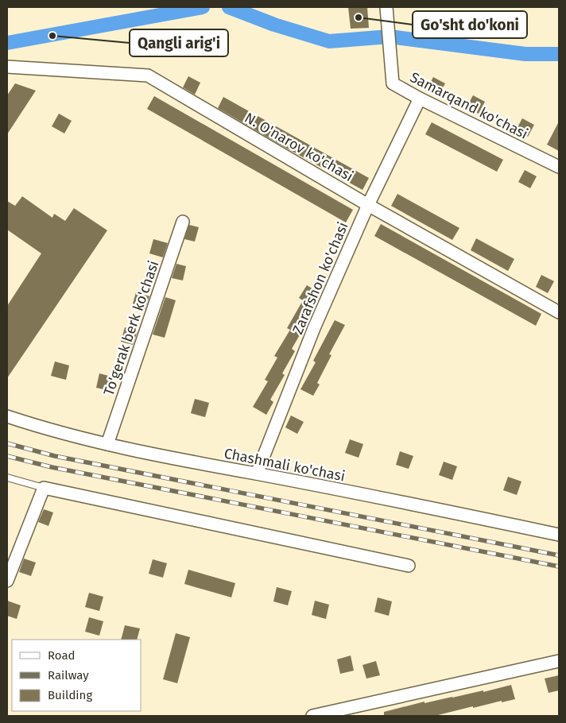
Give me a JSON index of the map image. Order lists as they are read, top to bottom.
{
  "streets": {
    "street": [
      "Samarqand ko'chasi",
      "N. O'narov ko'chasi",
      "Zarafshon ko'chasi",
      "To'gerak berk ko'chasi",
      "Chashmali ko'chasi"
    ]
  },
  "crossings": [
    ["Samarqand ko'chasi", "Zarafshon ko'chasi"],
    ["N. O'narov ko'chasi", "Zarafshon ko'chasi"],
    ["Zarafshon ko'chasi", "Chashmali ko'chasi"],
    ["To'gerak berk ko'chasi", "Chashmali ko'chasi"]
  ],
  "places": ["Go'sht do'koni", "Qangli arig'i"],
  "legend": ["Road", "Railway", "Building"]
}
